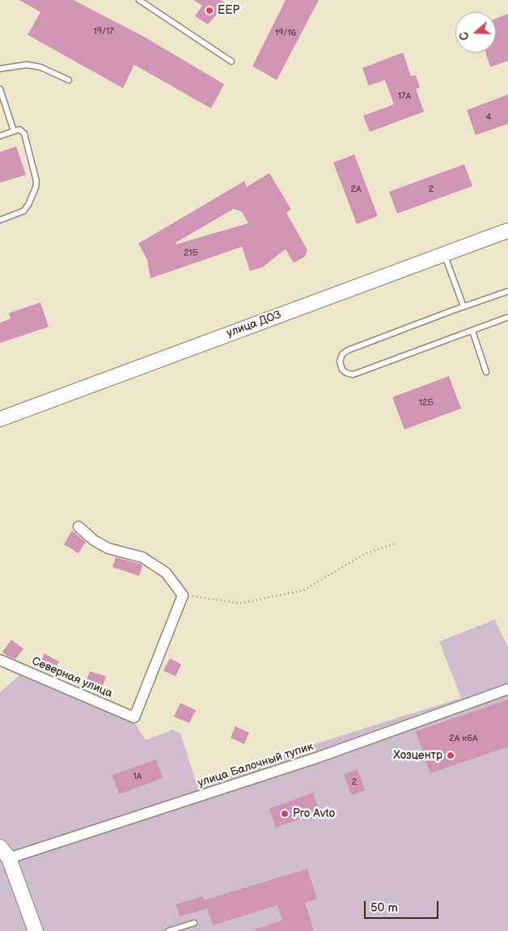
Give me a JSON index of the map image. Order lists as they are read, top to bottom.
{
  "streets": {
    "main road": ["улица ДОЗ"],
    "street": ["Северная улица", "улица Балочный тупик"]
  },
  "places": ["EEP", "Хозцентр", "Pro Аvto"],
  "house_numbers": [
    "19/17",
    "19/16",
    "17А",
    "4",
    "2А",
    "2",
    "21Б",
    "12Б",
    "2А к6А",
    "1А",
    "2"
  ],
  "scale_bar": "50 m",
  "north": "left"
}
